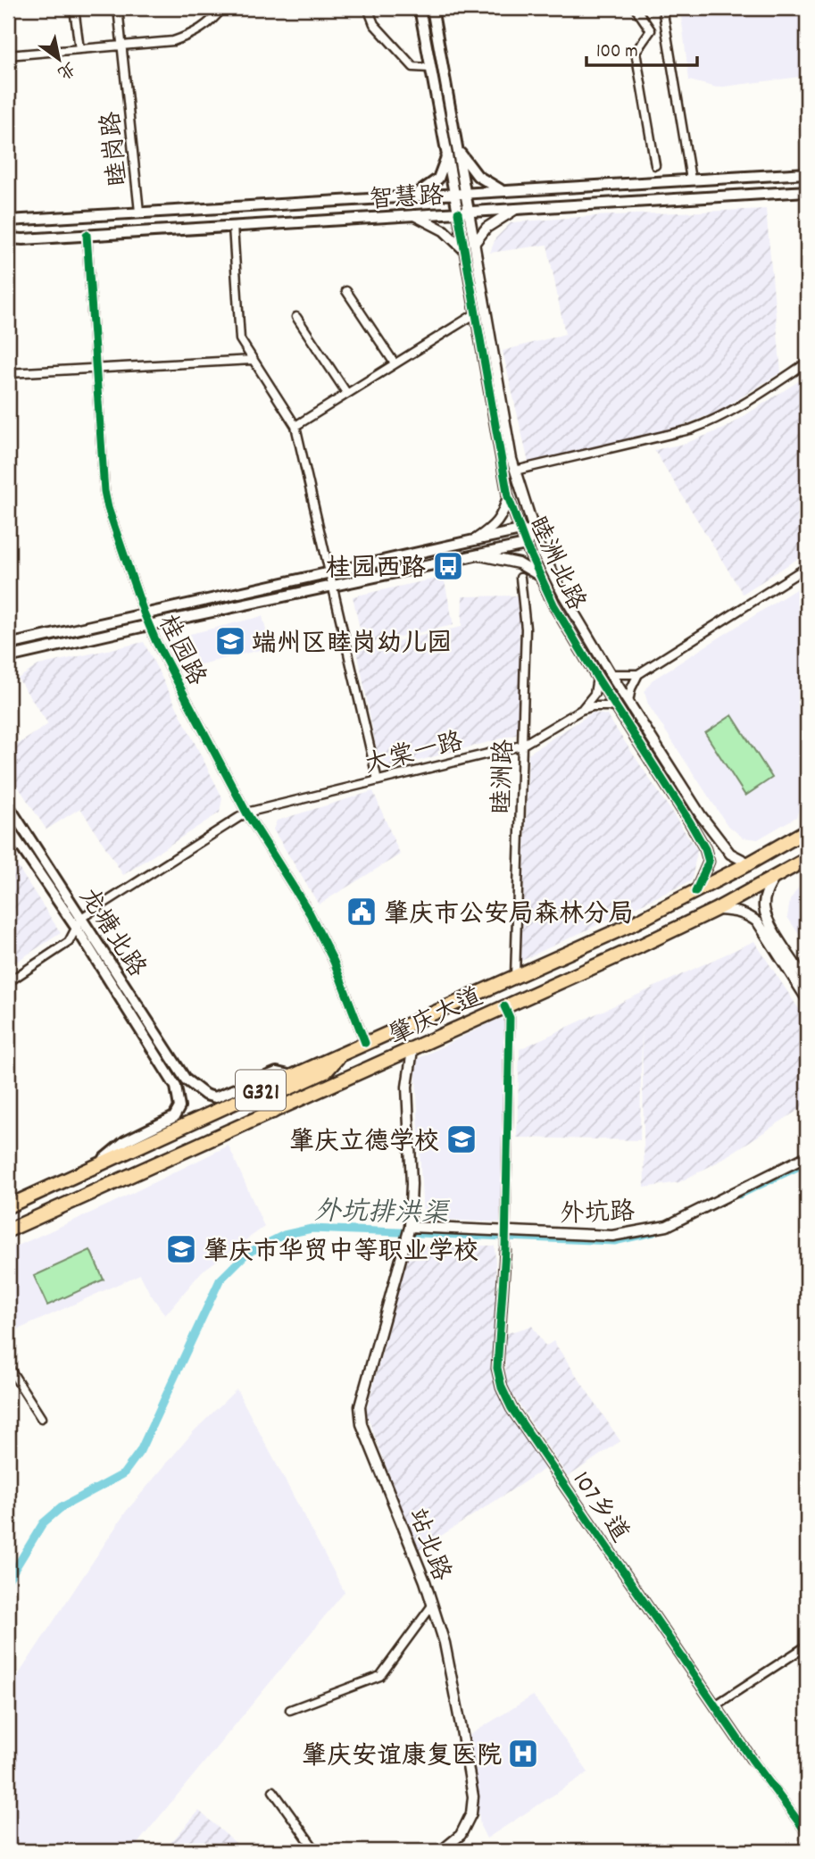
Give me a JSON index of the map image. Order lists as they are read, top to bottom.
{
  "streets": {
    "highway": ["肇庆大道", "G321"],
    "main road": [
      "智慧路",
      "睦洲北路",
      "桂园路",
      "龙塘北路"
    ],
    "street": [
      "睦岗路",
      "大棠一路",
      "睦洲路",
      "外坑路",
      "107乡道",
      "站北路"
    ]
  },
  "crossings": [
    ["睦岗路", "智慧路"],
    ["智慧路", "睦洲北路"],
    ["智慧路", "桂园路"],
    ["睦洲北路", "桂园路"],
    ["睦洲北路", "G321"],
    ["桂园路", "大棠一路"],
    ["桂园路", "肇庆大道"],
    ["大棠一路", "睦洲路"],
    ["大棠一路", "龙塘北路"],
    ["睦洲路", "肇庆大道"],
    ["睦洲路", "G321"],
    ["龙塘北路", "肇庆大道"],
    ["肇庆大道", "G321"],
    ["外坑路", "站北路"]
  ],
  "water": ["外坑排洪渠"],
  "places": {
    "bus stop": ["桂园西路"],
    "school or university": ["端州区睦岗幼儿园", "肇庆立德学校", "肇庆市华贸中等职业学校"],
    "public building": ["肇庆市公安局森林分局"],
    "hospital": ["肇庆安谊康复医院"]
  },
  "scale_bar": "100 m",
  "north": "bottom right"
}
